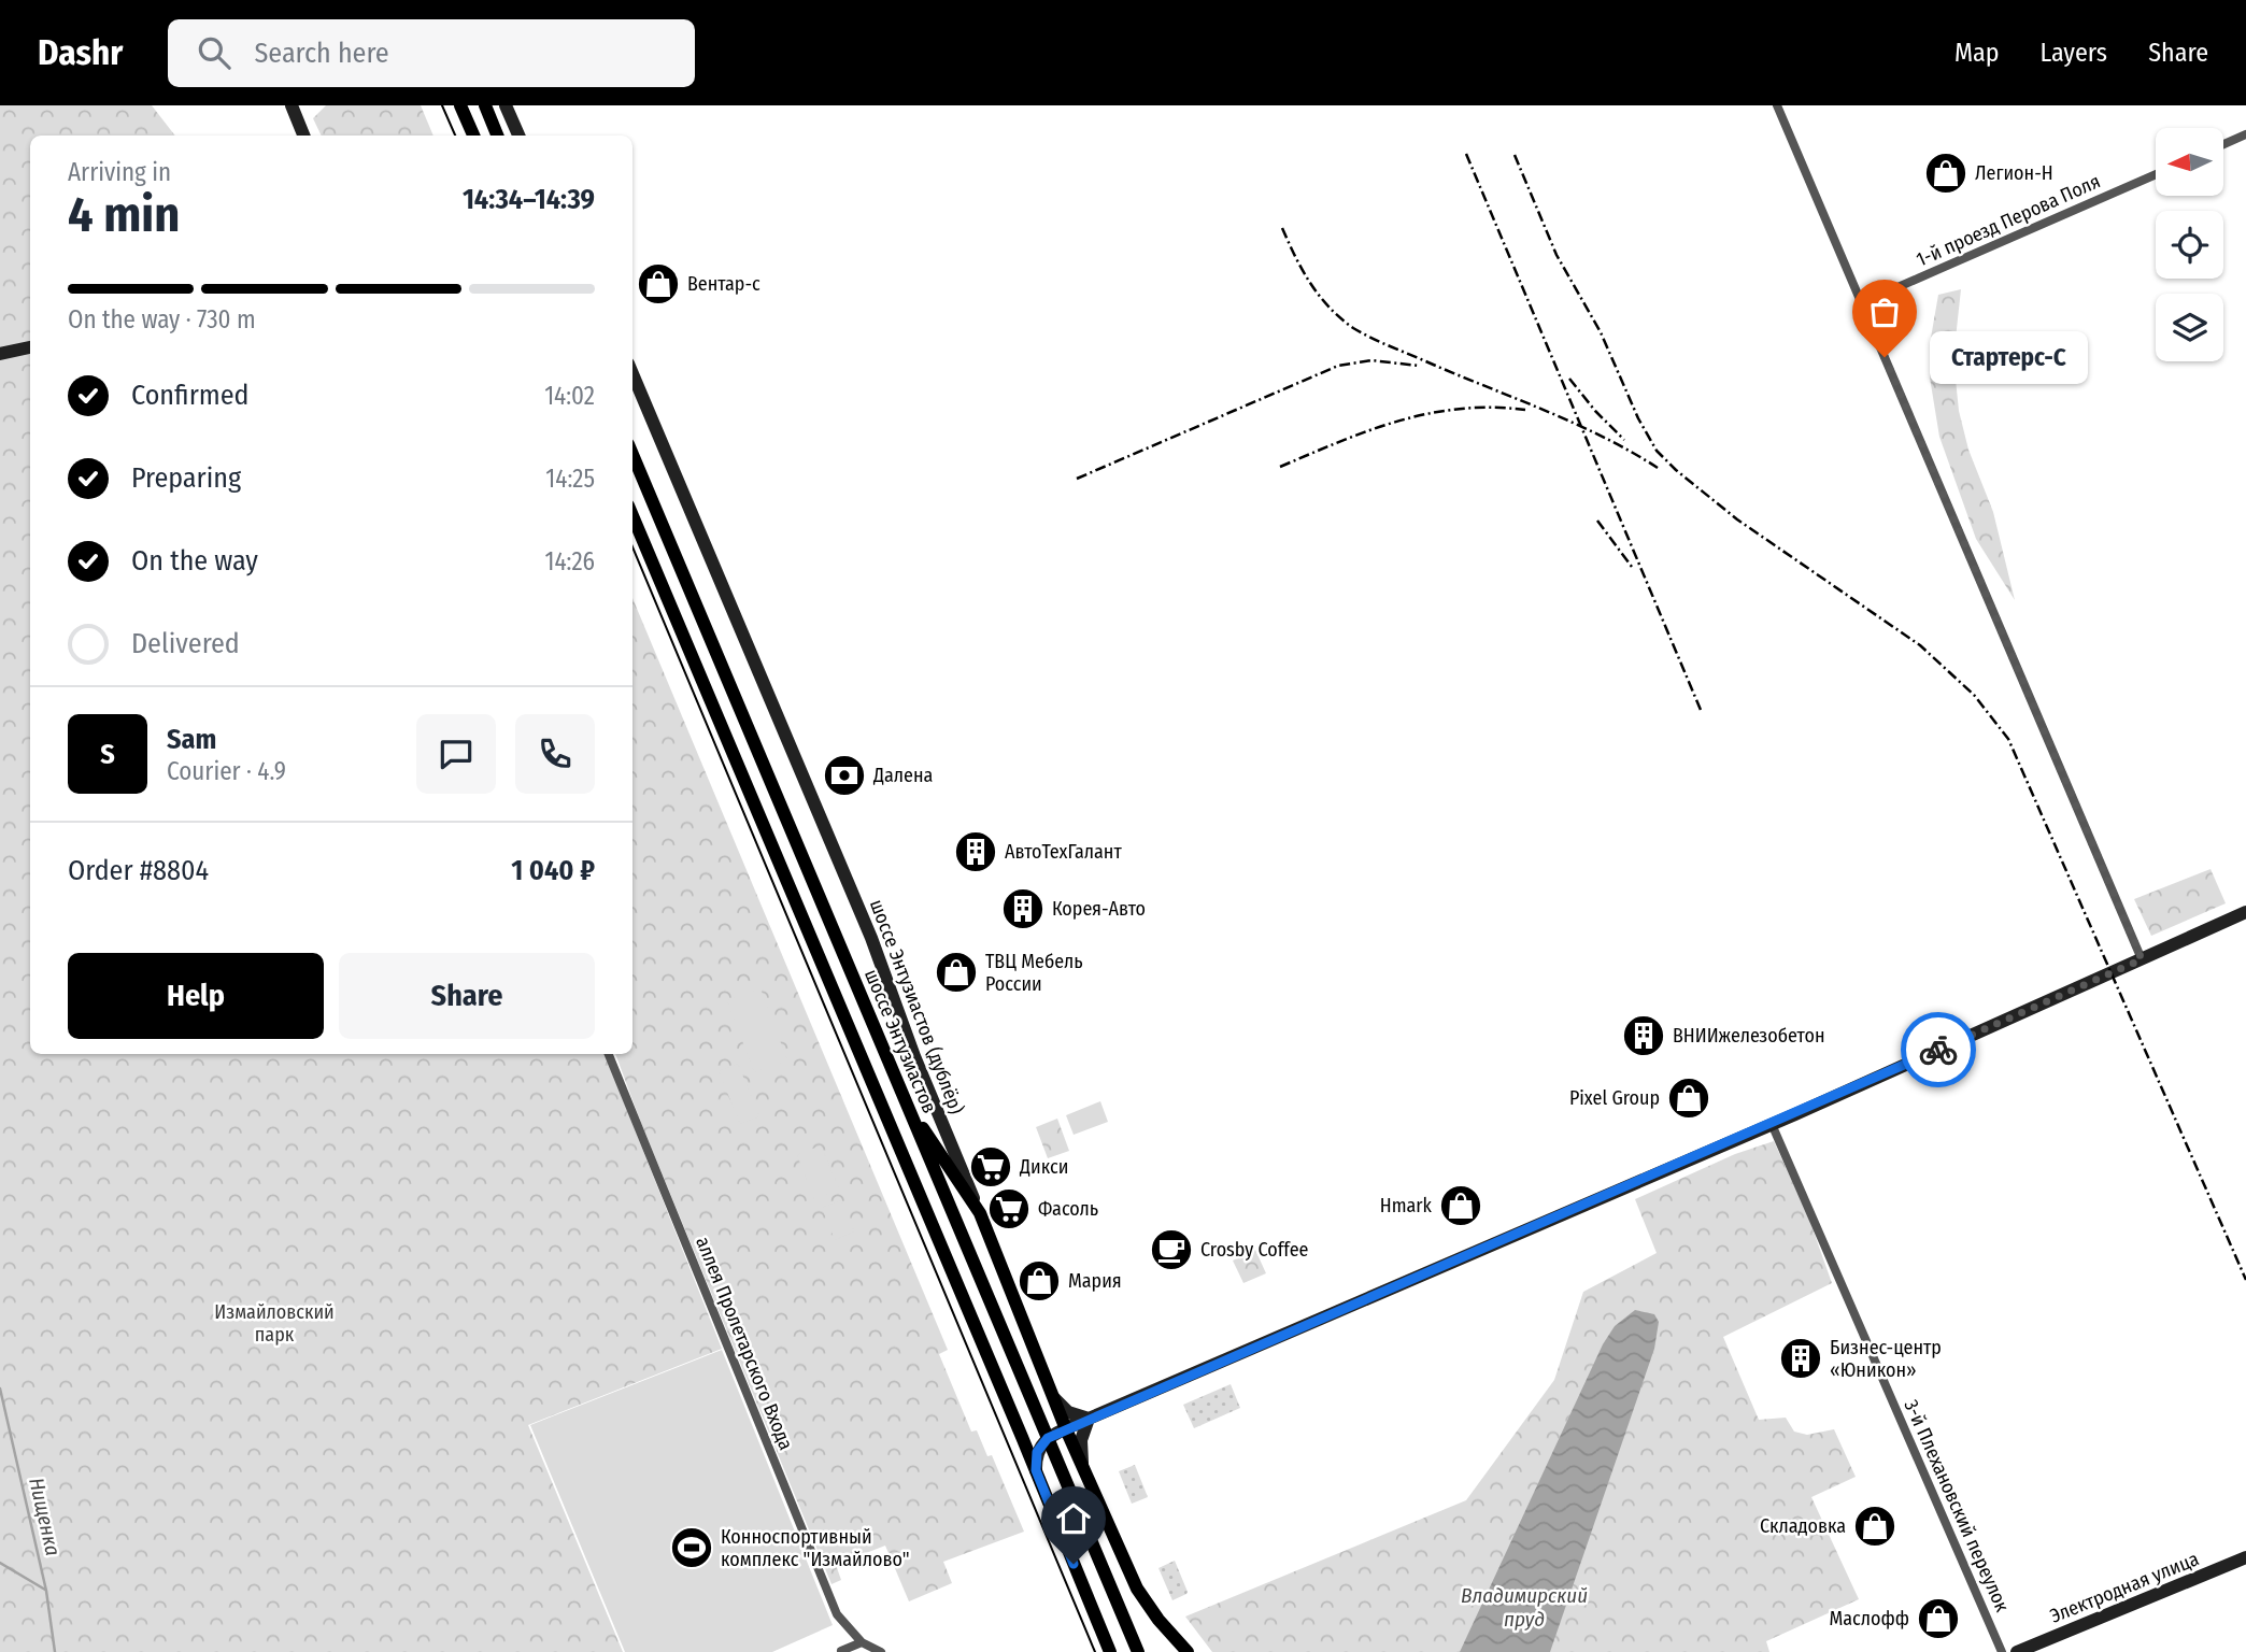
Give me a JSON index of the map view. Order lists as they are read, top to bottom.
{
  "streets": {
    "main road": ["шоссе Энтузиастов (дублёр)", "шоссе Энтузиастов", "Электродная улица"],
    "street": ["1-й проезд Перова Поля", "аллея Пролетарского Входа", "3-й Плехановский переулок"]
  },
  "water": ["Нищенка", "Владимирский пруд"],
  "parks": ["Измайловский парк"],
  "places": {
    "shop": [
      "Легион-Н",
      "Вентар-с",
      "ТВЦ Мебель России",
      "Pixel Group",
      "Hmark",
      "Мария",
      "Складовка",
      "Маслофф"
    ],
    "other": ["Стартерс-С"],
    "bank": ["Далена"],
    "building": [
      "АвтоТехГалант",
      "Корея-Авто",
      "ВНИИжелезобетон",
      "Бизнес-центр «Юникон»"
    ],
    "supermarket": ["Дикси", "Фасоль"],
    "cafe": ["Crosby Coffee"],
    "sports": ["Конноспортивный комплекс \"Измайлово\""]
  },
  "north": "left",
  "page": {
    "header": "Dashr",
    "search": "Search here",
    "nav": ["Map", "Layers", "Share"],
    "heading": ["4 min", "Arriving in", "14:34–14:39"],
    "panel": [
      "Sam",
      "Courier · 4.9",
      "Order #8804",
      "1 040 ₽"
    ],
    "bar": "On the way · 730 m",
    "bubble": "Стартерс-С",
    "list": [
      ["Confirmed", "14:02"],
      ["Preparing", "14:25"],
      ["On the way", "14:26"],
      "Delivered"
    ],
    "round": "S",
    "buttons": ["Help", "Share"]
  }
}
